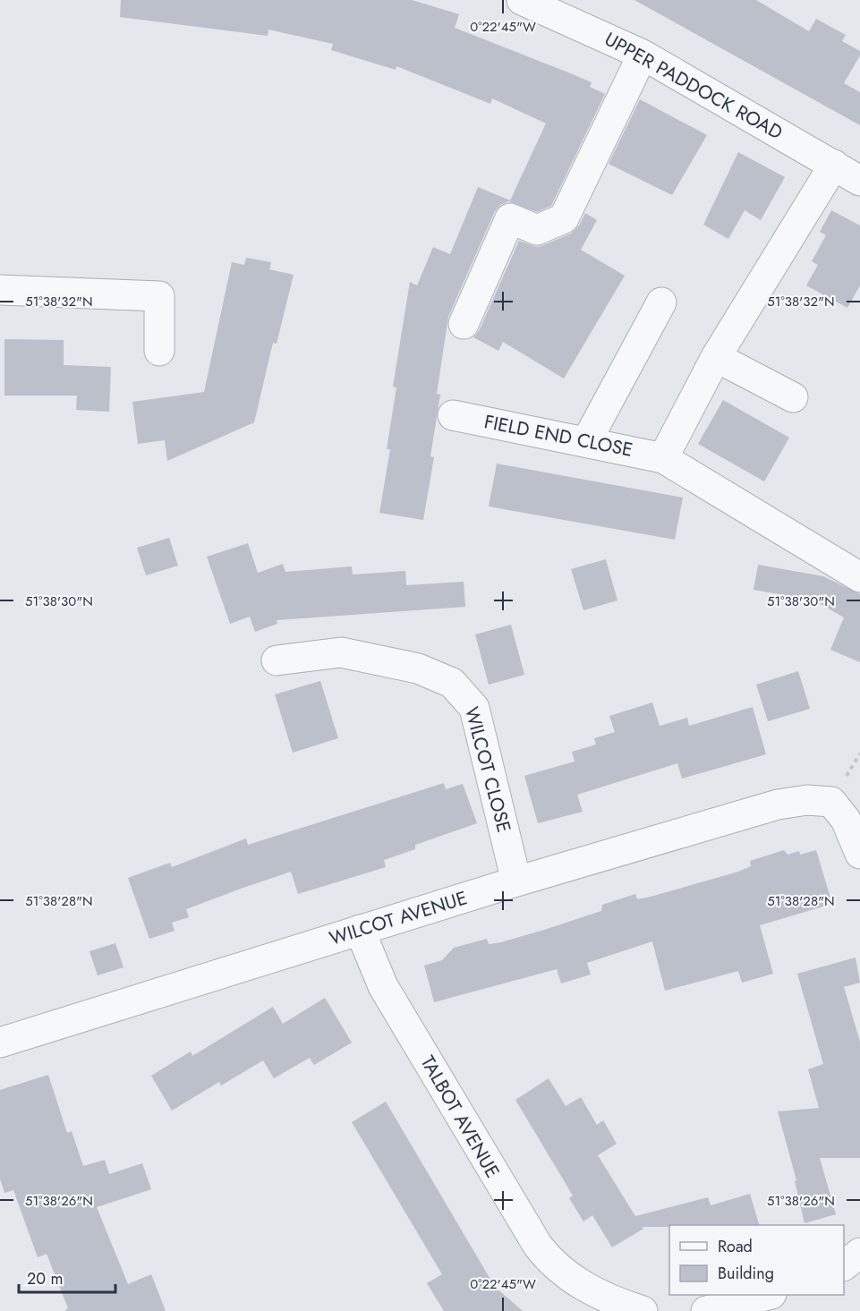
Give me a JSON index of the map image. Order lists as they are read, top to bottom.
{
  "streets": {
    "street": [
      "UPPER PADDOCK ROAD",
      "FIELD END CLOSE",
      "WILCOT CLOSE",
      "WILCOT AVENUE",
      "TALBOT AVENUE"
    ]
  },
  "crossings": [
    ["WILCOT CLOSE", "WILCOT AVENUE"],
    ["WILCOT AVENUE", "TALBOT AVENUE"]
  ],
  "legend": ["Road", "Building"],
  "scale_bar": "20 m",
  "coordinates": [
    "0°22'45\"W",
    "51°38'32\"N",
    "51°38'30\"N",
    "51°38'28\"N",
    "51°38'26\"N"
  ]
}
